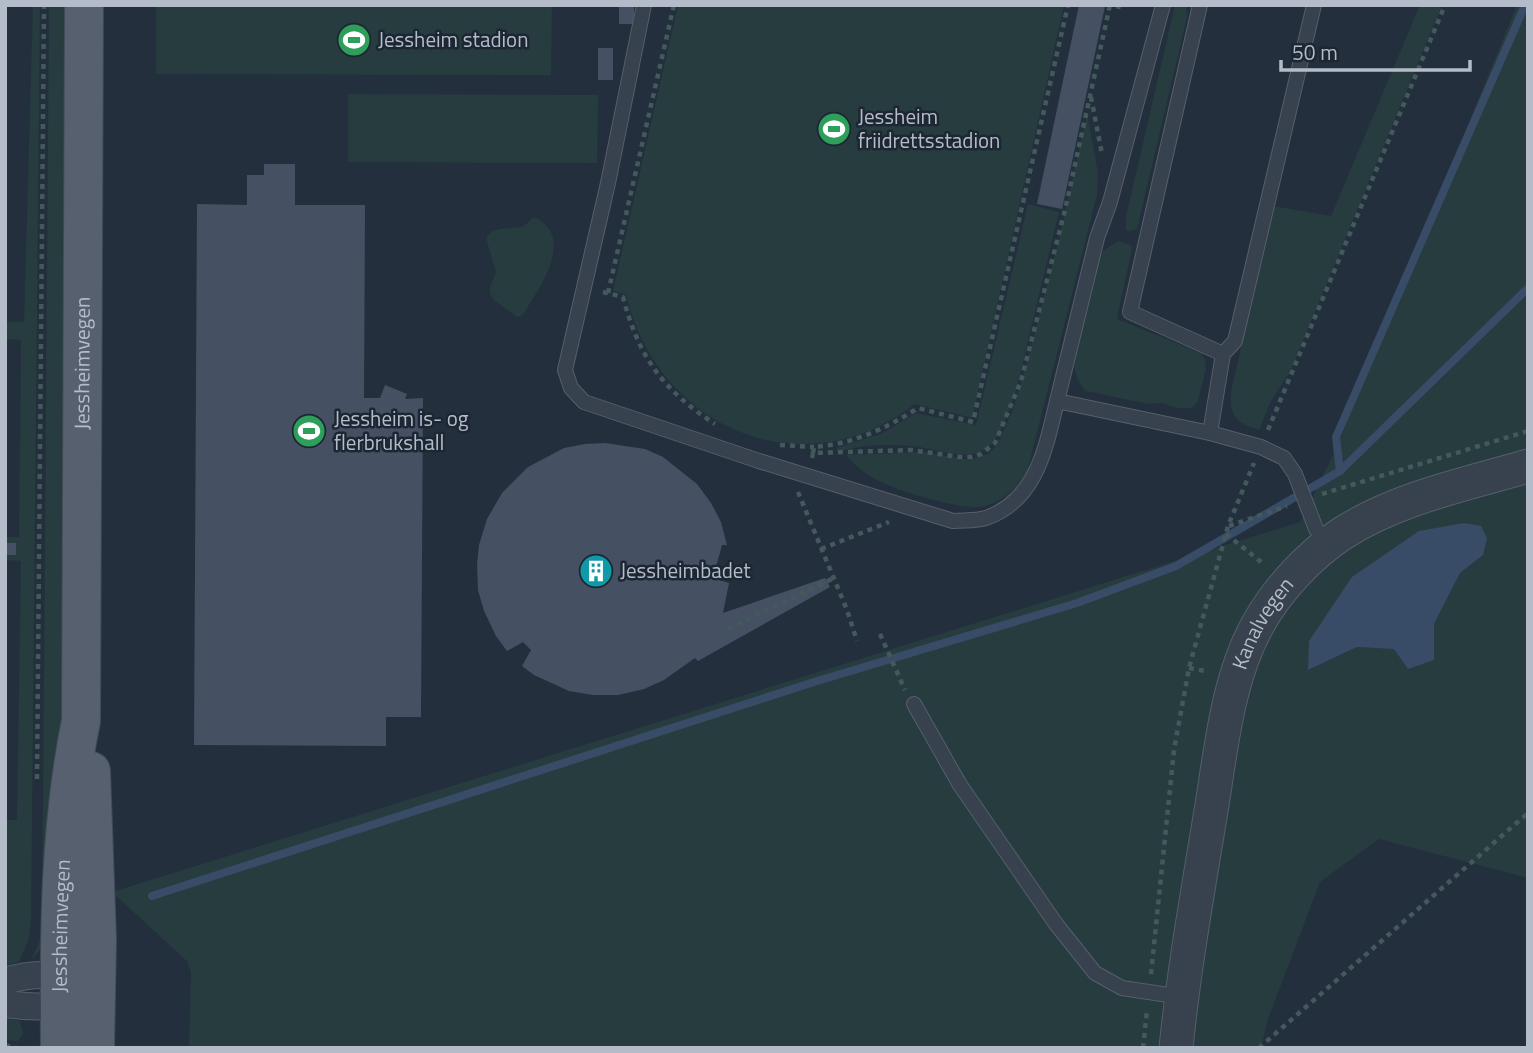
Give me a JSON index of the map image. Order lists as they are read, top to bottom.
{
  "streets": {
    "main road": ["Jessheimvegen"],
    "street": ["Kanalvegen"]
  },
  "places": {
    "sports": ["Jessheim stadion", "Jessheim friidrettsstadion", "Jessheim is- og flerbrukshall"],
    "building": ["Jessheimbadet"]
  },
  "scale_bar": "50 m"
}
